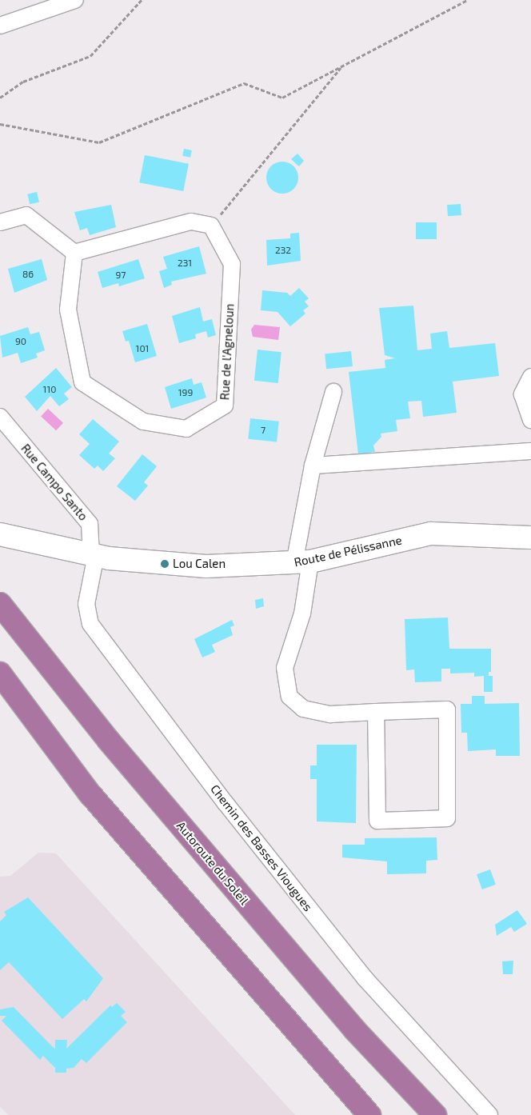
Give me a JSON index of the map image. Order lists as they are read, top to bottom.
{
  "streets": {
    "highway": ["Autoroute du Soleil"],
    "street": [
      "Rue de l'Agneloun",
      "Rue Campo Santo",
      "Route de Pélissanne",
      "Chemin des Basses Viougues"
    ]
  },
  "crossings": [
    ["Rue Campo Santo", "Route de Pélissanne"],
    ["Rue Campo Santo", "Chemin des Basses Viougues"],
    ["Route de Pélissanne", "Chemin des Basses Viougues"]
  ],
  "places": ["Lou Calen"],
  "house_numbers": [
    "232",
    "231",
    "86",
    "97",
    "90",
    "101",
    "110",
    "199",
    "7"
  ]
}
